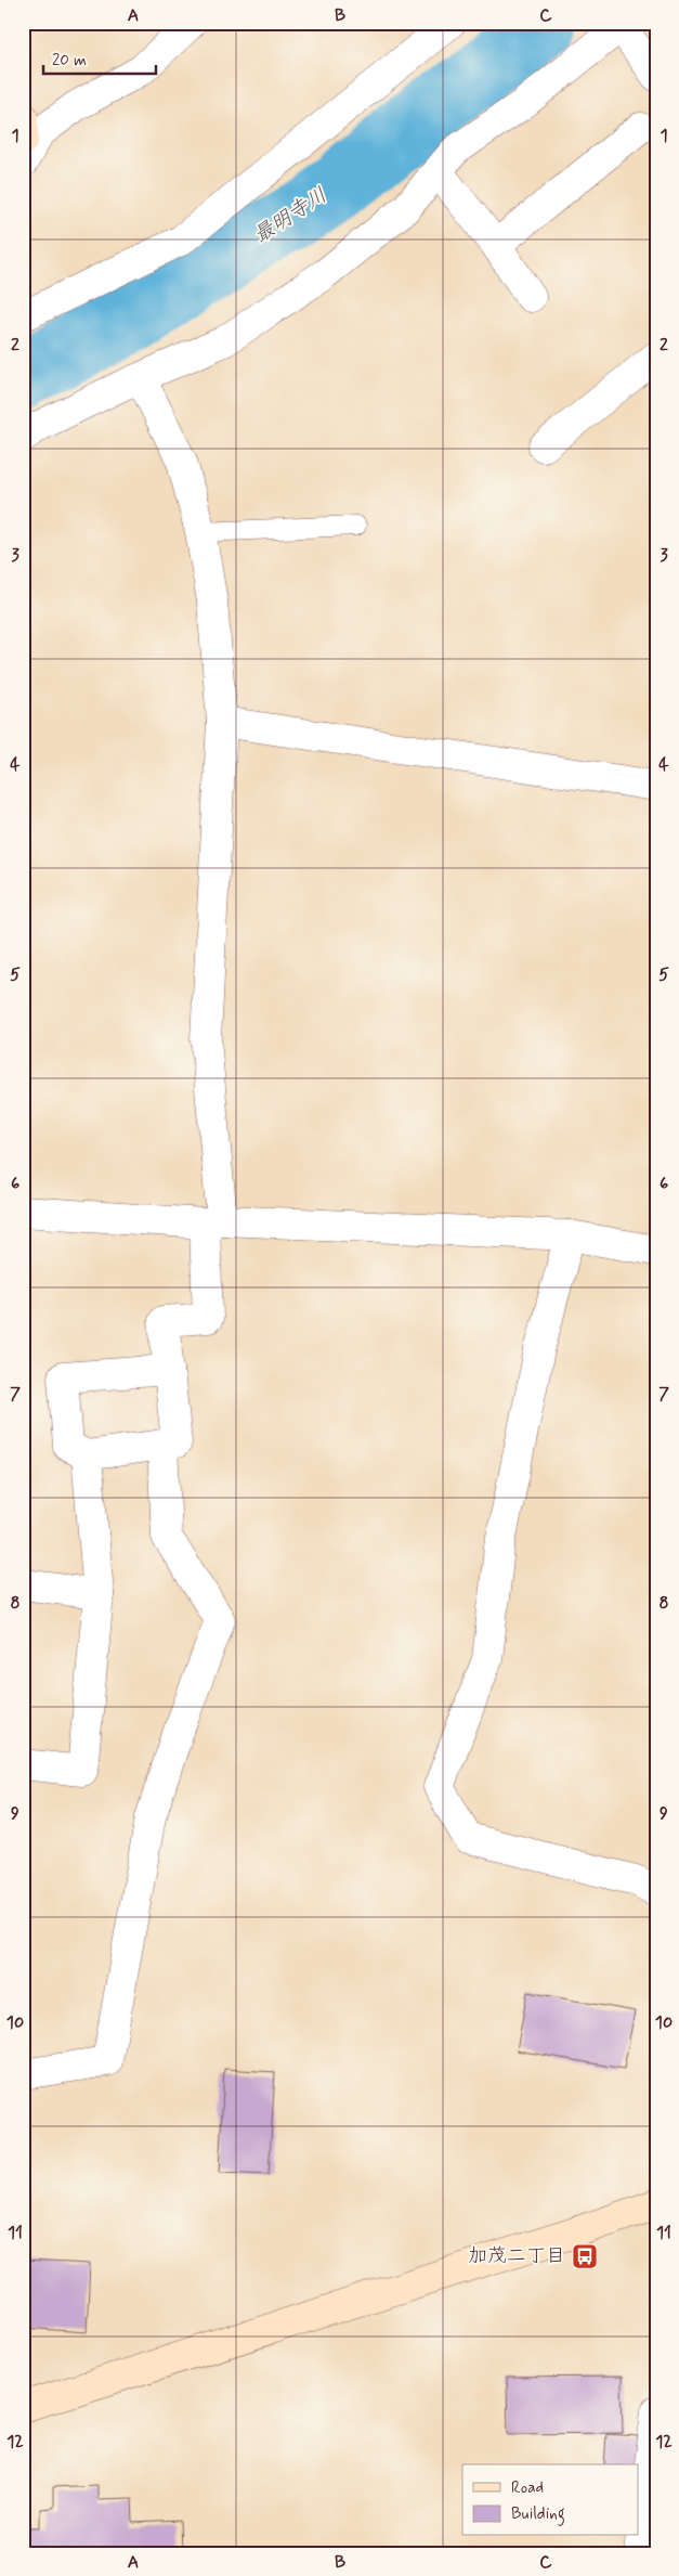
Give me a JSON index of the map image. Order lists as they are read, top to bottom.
{
  "water": ["最明寺川"],
  "places": {
    "bus stop": ["加茂二丁目"]
  },
  "legend": ["Road", "Building"],
  "scale_bar": "20 m",
  "grid": {
    "columns": ["A", "B", "C"],
    "rows": [
      "1",
      "2",
      "3",
      "4",
      "5",
      "6",
      "7",
      "8",
      "9",
      "10",
      "11",
      "12"
    ]
  }
}
